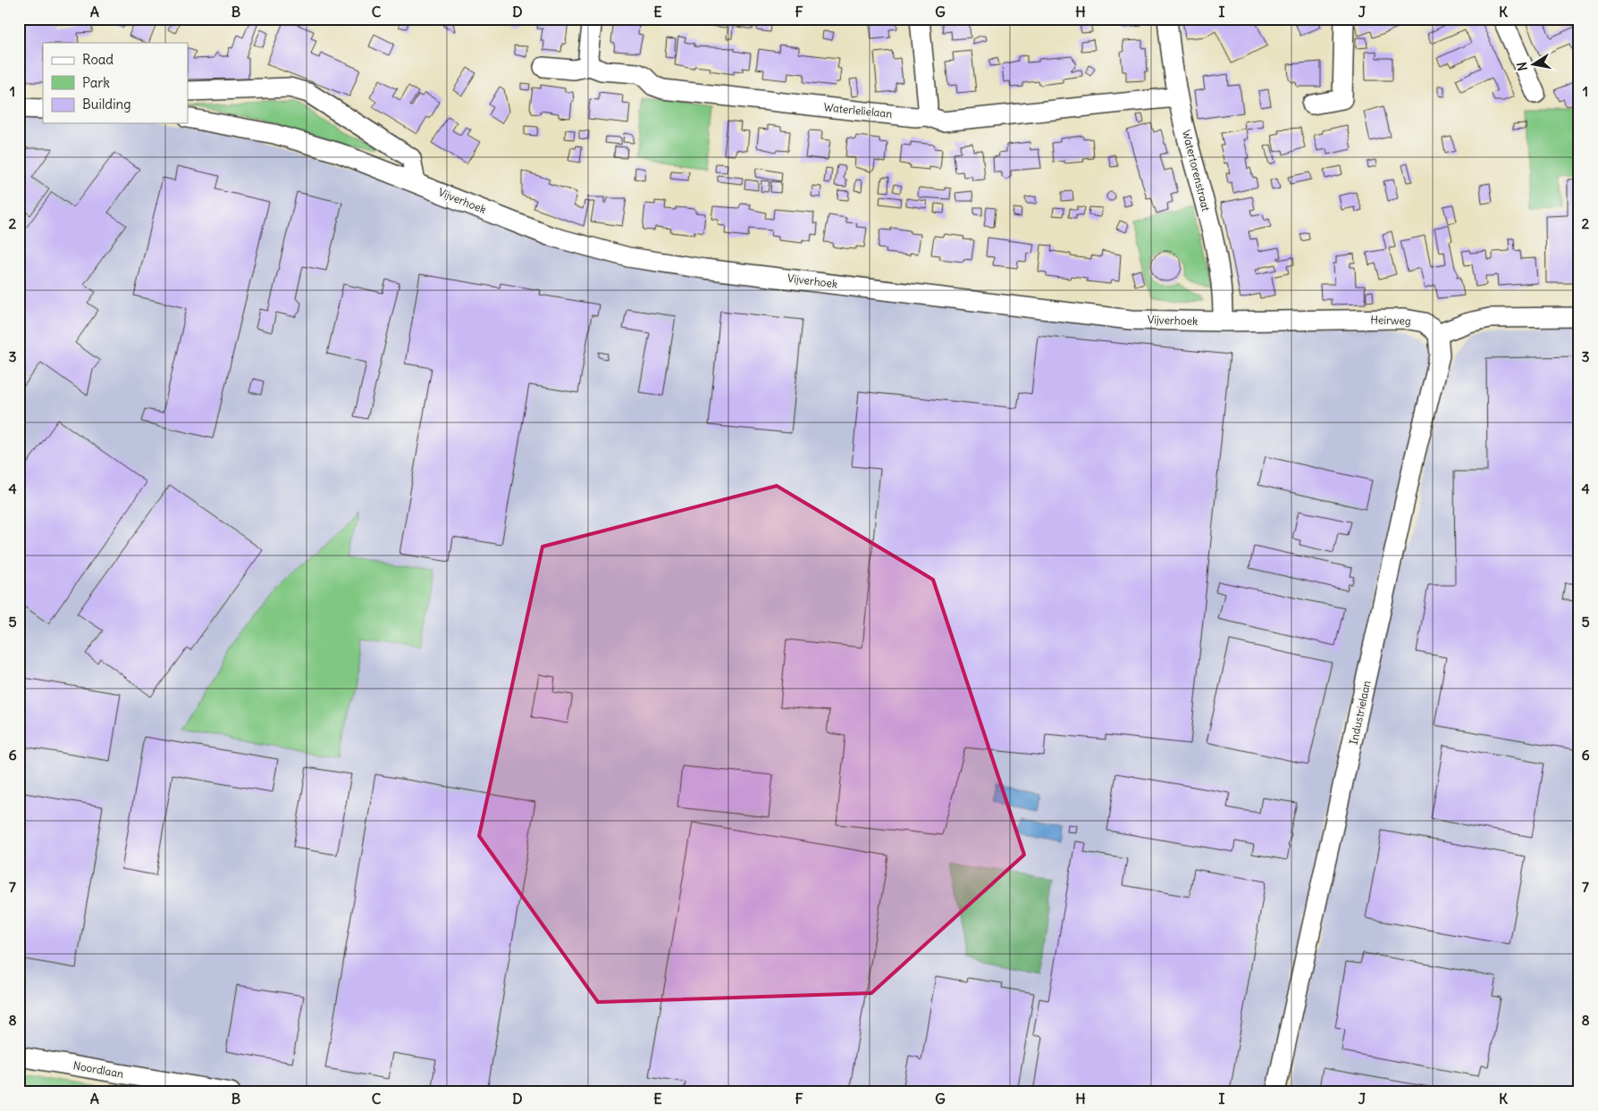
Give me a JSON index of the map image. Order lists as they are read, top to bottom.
{
  "streets": {
    "street": [
      "Waterlelielaan",
      "Watertorenstraat",
      "Vijverhoek",
      "Heirweg",
      "Industrielaan",
      "Noordlaan"
    ]
  },
  "crossings": [
    ["Waterlelielaan", "Watertorenstraat"],
    ["Watertorenstraat", "Vijverhoek"],
    ["Watertorenstraat", "Heirweg"],
    ["Vijverhoek", "Heirweg"],
    ["Heirweg", "Industrielaan"]
  ],
  "legend": ["Road", "Park", "Building"],
  "north": "left",
  "grid": {
    "columns": [
      "A",
      "B",
      "C",
      "D",
      "E",
      "F",
      "G",
      "H",
      "I",
      "J",
      "K"
    ],
    "rows": [
      "1",
      "2",
      "3",
      "4",
      "5",
      "6",
      "7",
      "8"
    ]
  }
}
